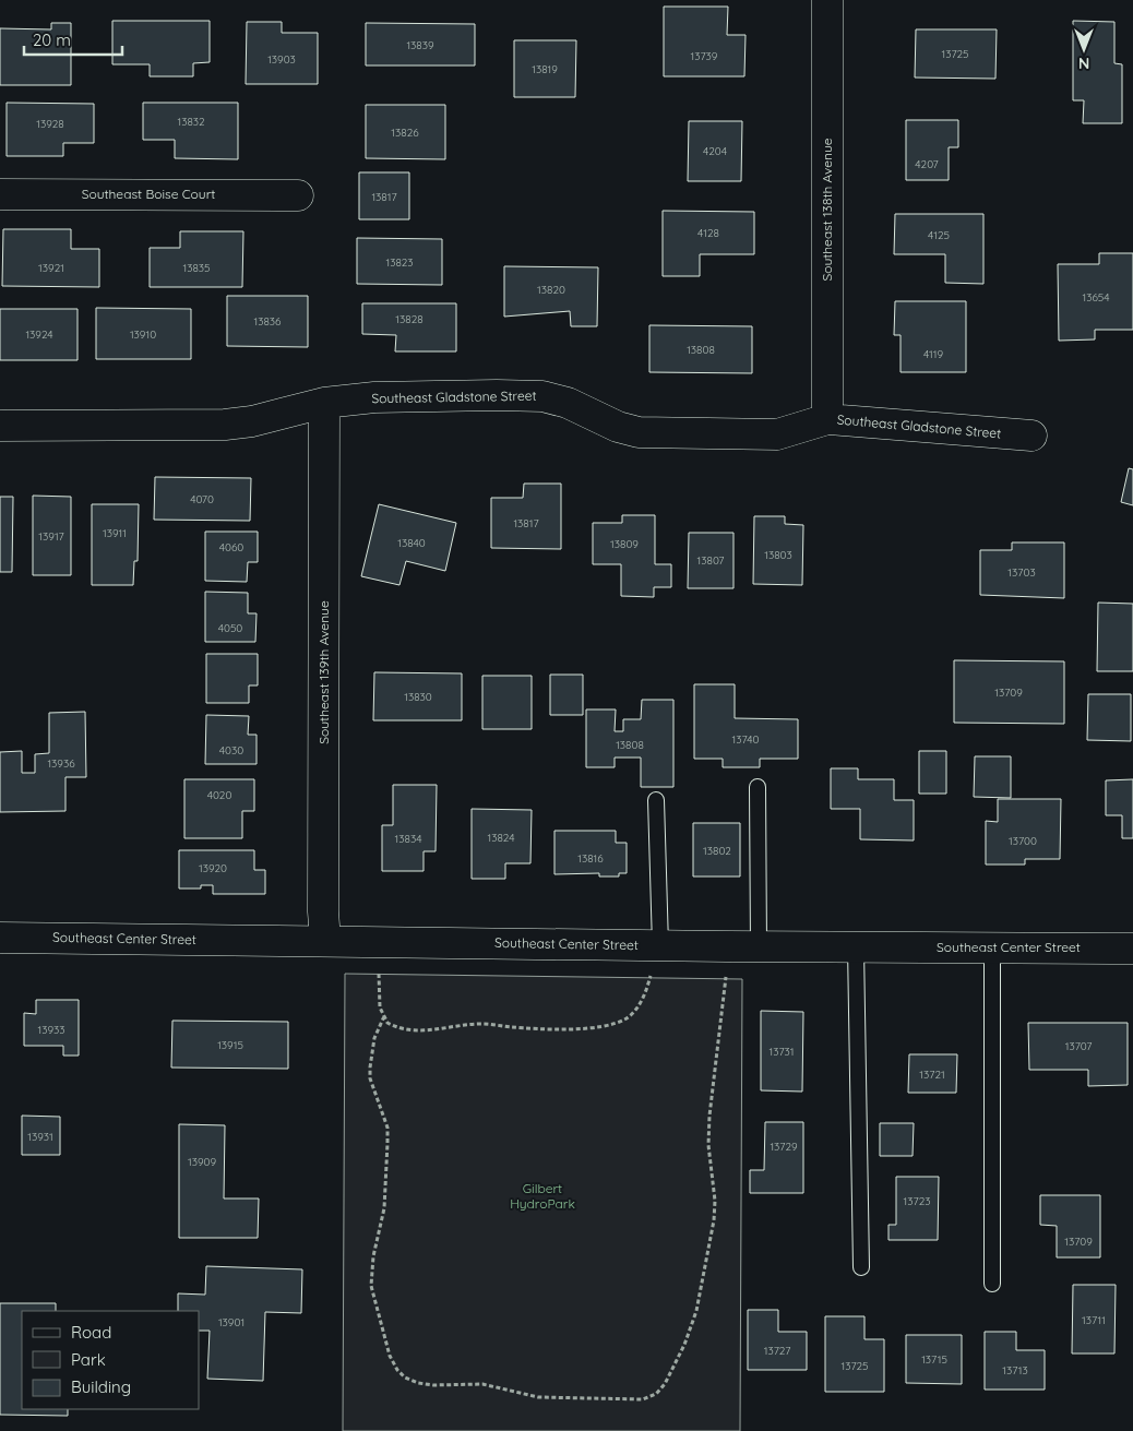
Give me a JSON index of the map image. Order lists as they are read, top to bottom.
{
  "streets": {
    "street": [
      "Southeast Boise Court",
      "Southeast 138th Avenue",
      "Southeast Gladstone Street",
      "Southeast 139th Avenue",
      "Southeast Center Street"
    ]
  },
  "crossings": [
    ["Southeast 138th Avenue", "Southeast Gladstone Street"],
    ["Southeast Gladstone Street", "Southeast 139th Avenue"],
    ["Southeast 139th Avenue", "Southeast Center Street"]
  ],
  "parks": ["Gilbert HydroPark"],
  "house_numbers": [
    "13839",
    "13725",
    "13739",
    "13903",
    "13819",
    "13832",
    "13928",
    "13826",
    "4204",
    "4207",
    "13817",
    "4128",
    "4125",
    "13823",
    "13921",
    "13835",
    "13820",
    "13654",
    "13828",
    "13836",
    "13924",
    "13910",
    "13808",
    "4119",
    "4070",
    "13817",
    "13911",
    "13917",
    "13840",
    "13809",
    "4060",
    "13803",
    "13807",
    "13703",
    "4050",
    "13709",
    "13830",
    "13740",
    "13808",
    "4030",
    "13936",
    "4020",
    "13824",
    "13834",
    "13700",
    "13802",
    "13816",
    "13920",
    "13933",
    "13915",
    "13707",
    "13731",
    "13721",
    "13931",
    "13729",
    "13909",
    "13723",
    "13709",
    "13711",
    "13901",
    "13727",
    "13715",
    "13725",
    "13713"
  ],
  "legend": ["Road", "Park", "Building"],
  "scale_bar": "20 m",
  "north": "bottom"
}
